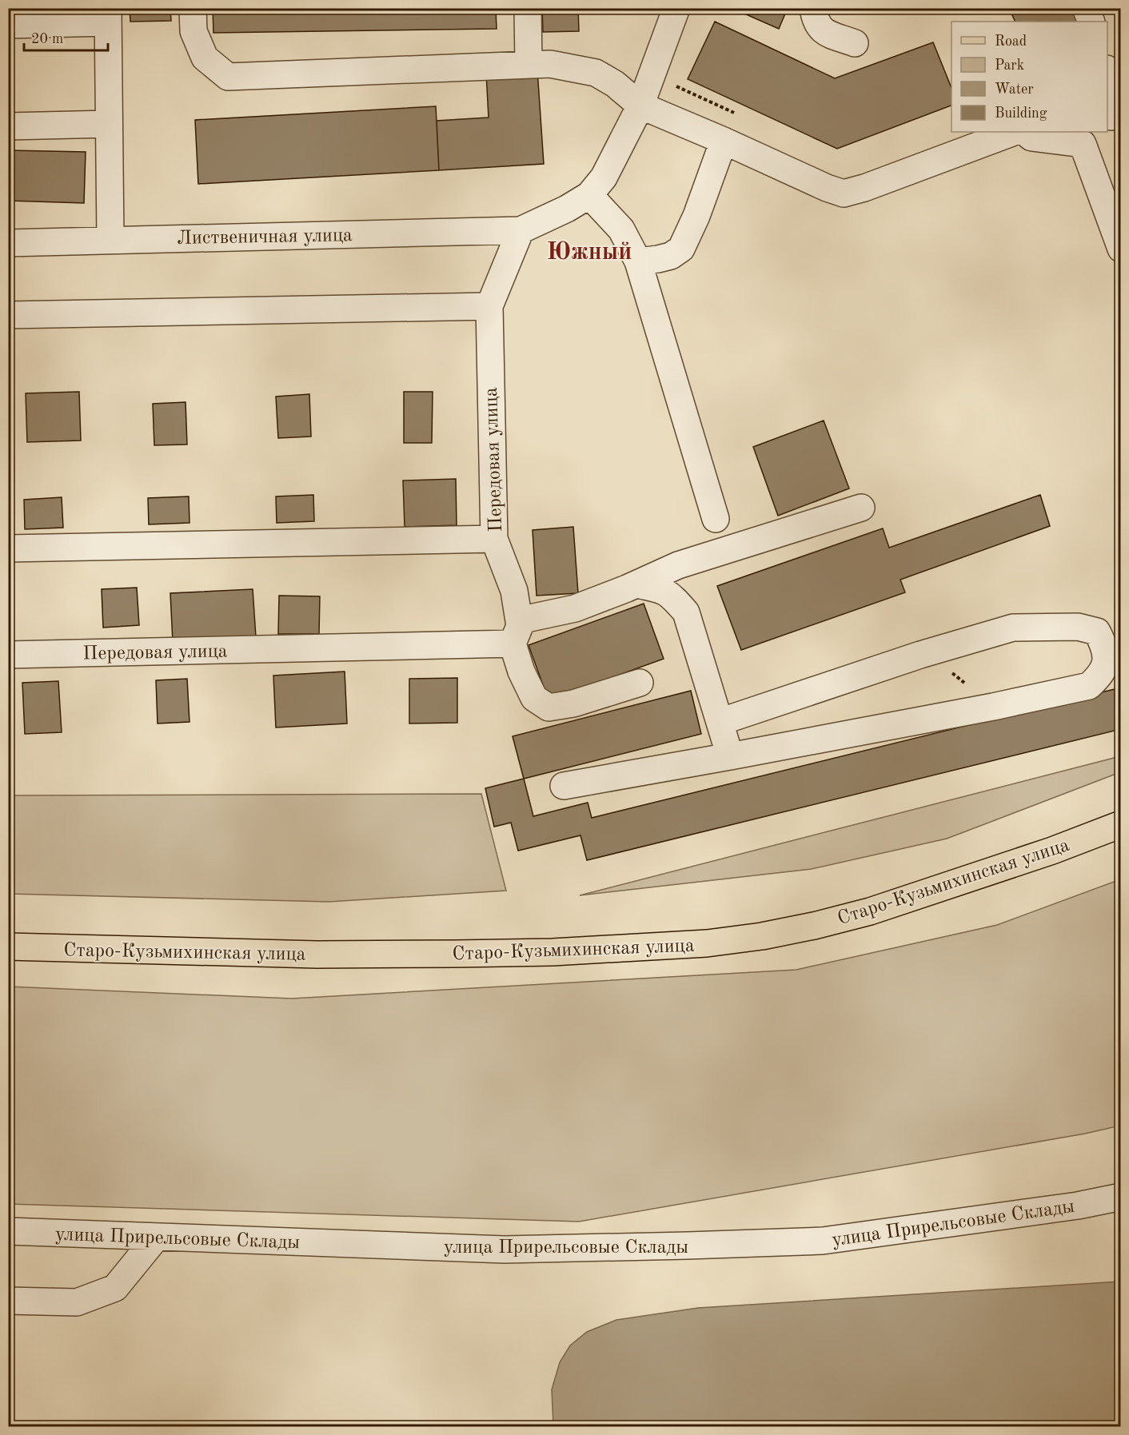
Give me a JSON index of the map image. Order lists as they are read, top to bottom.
{
  "streets": {
    "main road": ["Старо-Кузьмихинская улица"],
    "street": ["Лиственичная улица", "Передовая улица", "улица Прирельсовые Склады"]
  },
  "crossings": [
    ["Лиственичная улица", "Передовая улица"]
  ],
  "districts": ["Южный"],
  "legend": [
    "Road",
    "Park",
    "Water",
    "Building"
  ],
  "scale_bar": "20 m"
}
